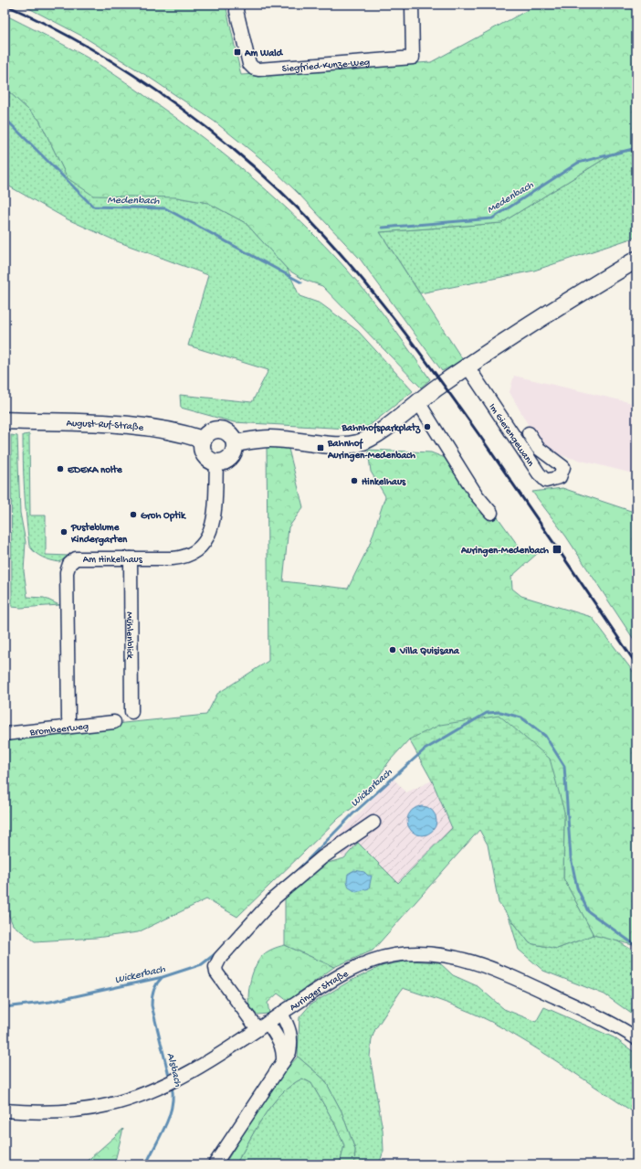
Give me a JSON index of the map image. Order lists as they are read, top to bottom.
{
  "streets": {
    "main road": ["August-Ruf-Straße"],
    "street": [
      "Siegfried-Kunze-Weg",
      "Im Gierengewann",
      "Am Hinkelhaus",
      "Mühlenblick",
      "Brombeerweg",
      "Auringer Straße"
    ]
  },
  "crossings": [
    ["August-Ruf-Straße", "Am Hinkelhaus"],
    ["Am Hinkelhaus", "Mühlenblick"]
  ],
  "water": ["Medenbach", "Wickerbach", "Alsbach"],
  "places": {
    "transit": ["Am Wald", "Bahnhof Auringen-Medenbach", "Auringen-Medenbach"],
    "other": [
      "Bahnhofsparkplatz",
      "EDEKA nolte",
      "Hinkelhaus",
      "Groh Optik",
      "Pusteblume Kindergarten",
      "Villa Quisisana"
    ]
  }
}
